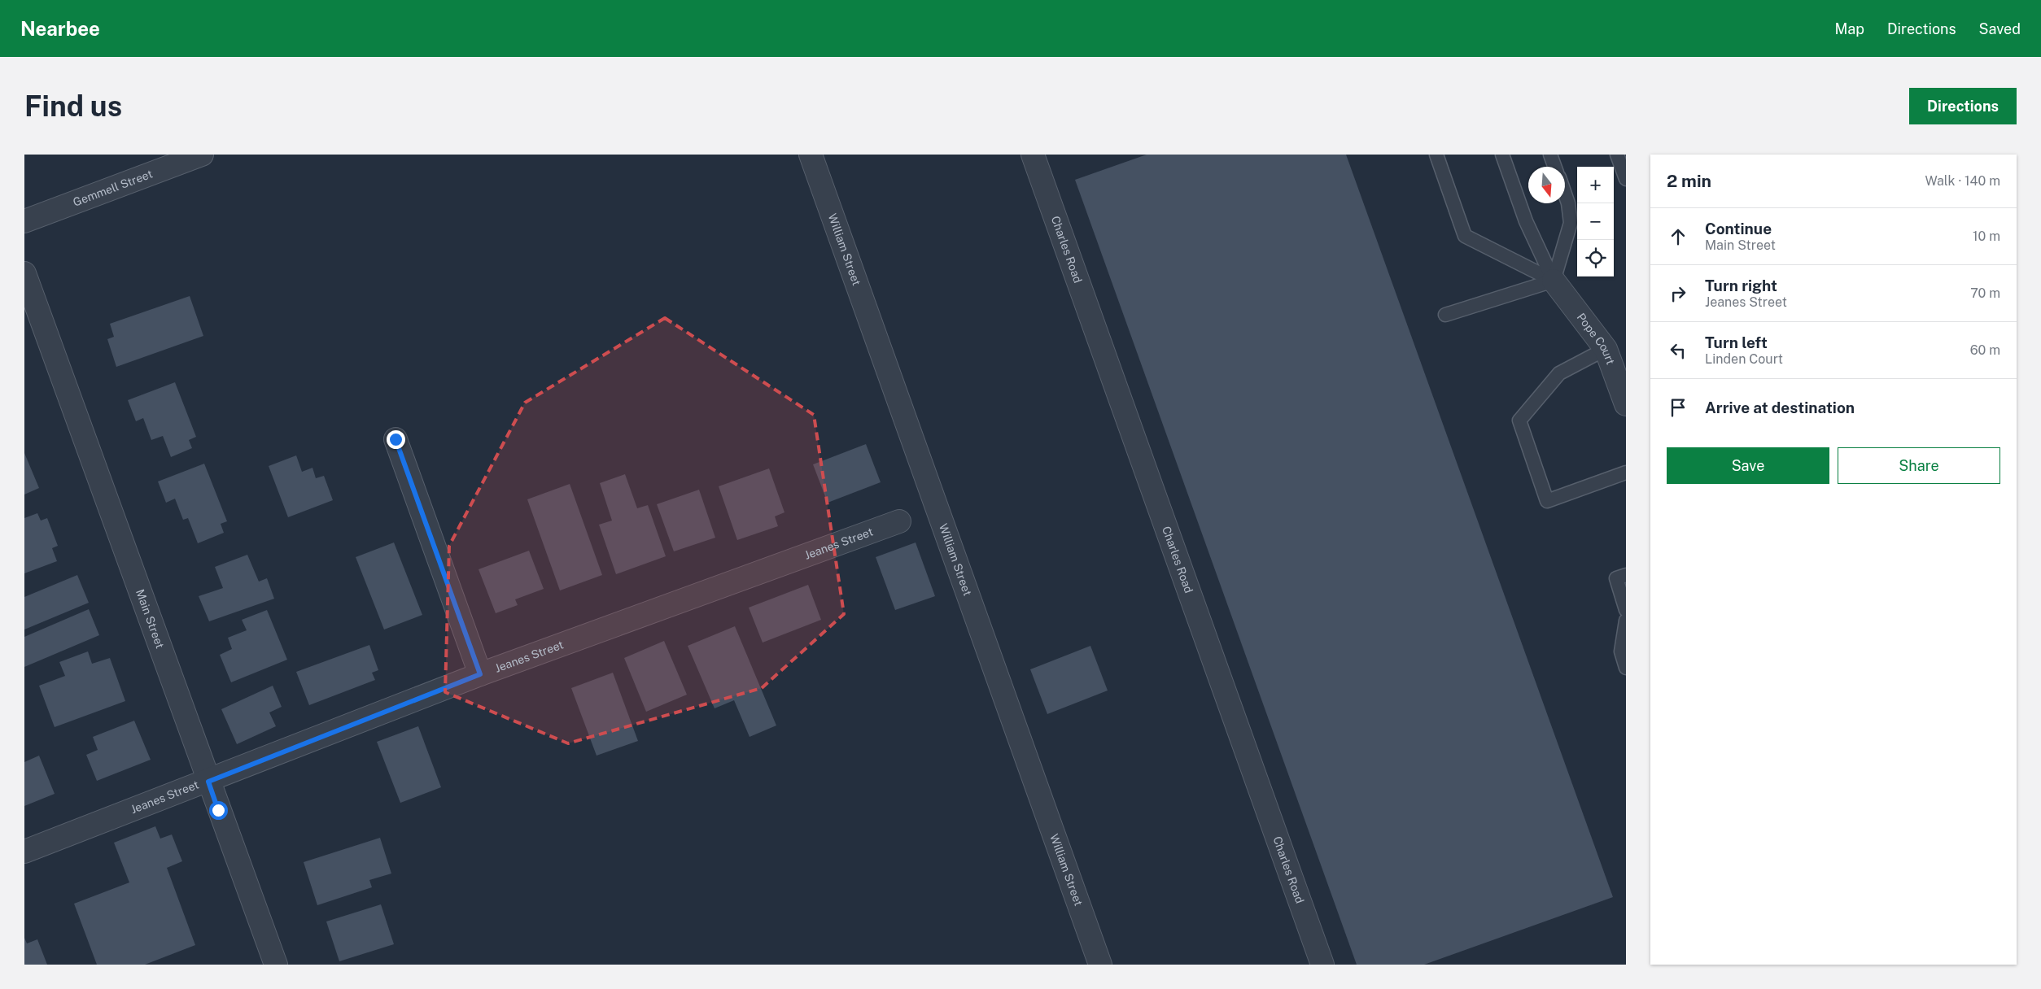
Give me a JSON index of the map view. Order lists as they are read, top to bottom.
{
  "streets": {
    "street": [
      "Gemmell Street",
      "William Street",
      "Charles Road",
      "Pope Court",
      "Jeanes Street",
      "Main Street"
    ]
  },
  "crossings": [
    ["Jeanes Street", "Main Street"]
  ],
  "north": "bottom",
  "page": {
    "header": "Nearbee",
    "nav": ["Map", "Directions", "Saved"],
    "buttons": [
      "Directions",
      ["Save", "Share"]
    ],
    "title": "Find us",
    "heading": ["2 min", "Walk · 140 m"],
    "map_buttons": ["+", "−"],
    "list": [
      ["Continue", "Main Street", "10 m"],
      ["Turn right", "Jeanes Street", "70 m"],
      ["Turn left", "Linden Court", "60 m"],
      "Arrive at destination"
    ]
  }
}
